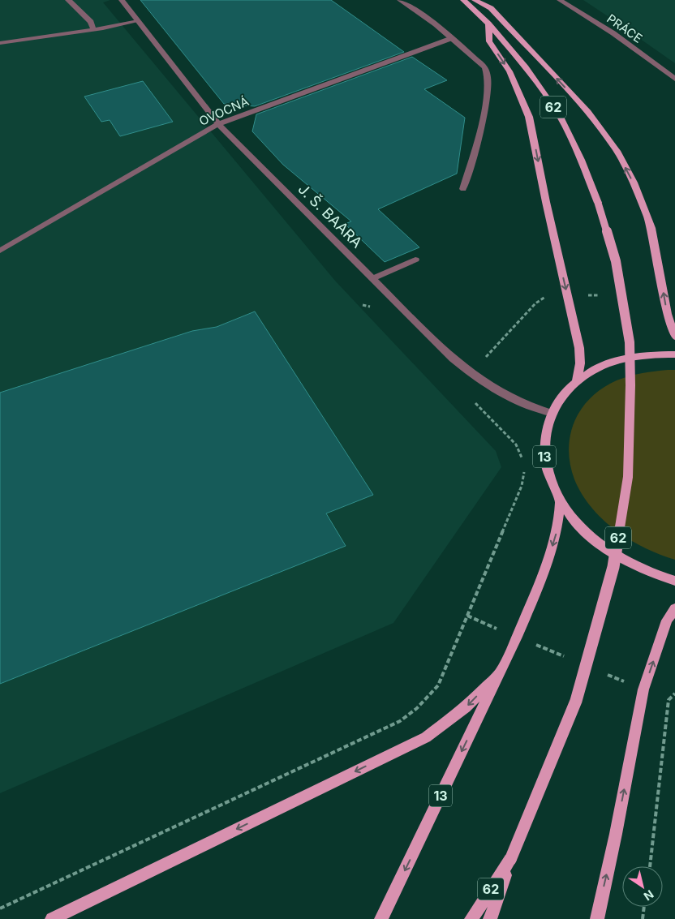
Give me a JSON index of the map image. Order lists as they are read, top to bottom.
{
  "streets": {
    "main road": ["62", "13"],
    "street": ["PRÁCE", "OVOCNÁ", "J. Š. BAARA"]
  },
  "crossings": [
    ["OVOCNÁ", "J. Š. BAARA"],
    ["J. Š. BAARA", "13"]
  ],
  "north": "bottom right"
}
